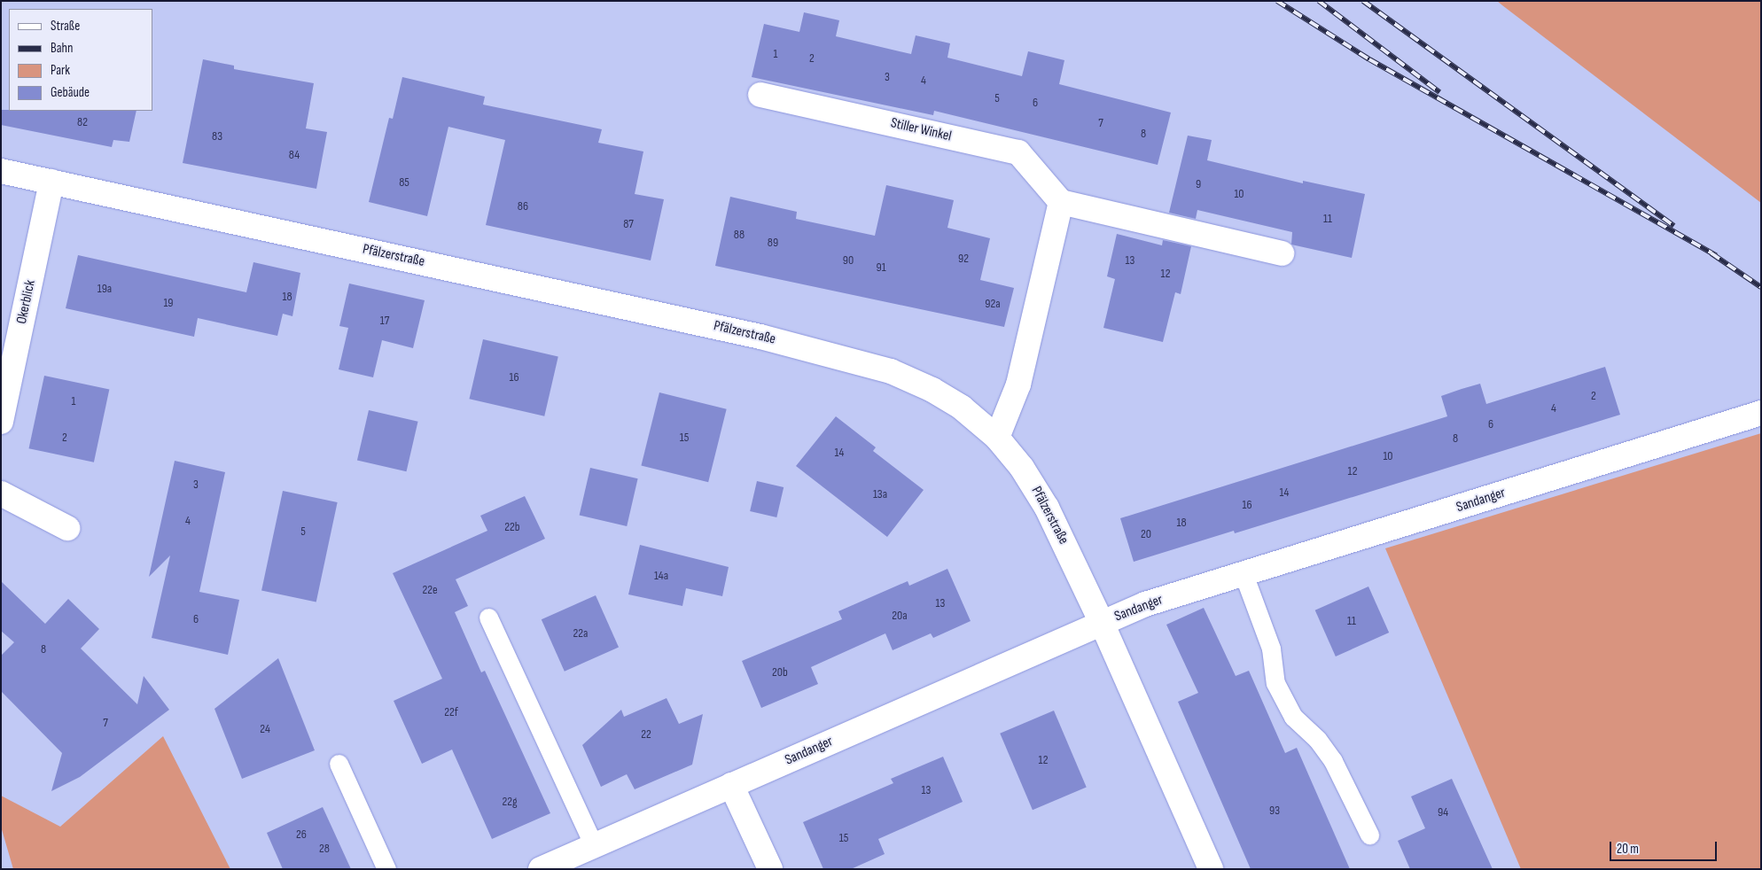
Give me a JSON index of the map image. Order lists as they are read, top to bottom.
{
  "streets": {
    "street": [
      "Stiller Winkel",
      "Pfälzerstraße",
      "Okerblick",
      "Sandanger"
    ]
  },
  "crossings": [
    ["Pfälzerstraße", "Okerblick"],
    ["Pfälzerstraße", "Sandanger"]
  ],
  "house_numbers": [
    "1",
    "2",
    "3",
    "4",
    "5",
    "6",
    "82",
    "7",
    "8",
    "83",
    "84",
    "85",
    "9",
    "10",
    "86",
    "11",
    "87",
    "88",
    "89",
    "92",
    "90",
    "13",
    "91",
    "12",
    "19a",
    "18",
    "19",
    "92a",
    "17",
    "16",
    "2",
    "1",
    "4",
    "6",
    "2",
    "15",
    "8",
    "14",
    "10",
    "12",
    "3",
    "14",
    "13a",
    "16",
    "4",
    "18",
    "22b",
    "5",
    "20",
    "14a",
    "22e",
    "13",
    "20a",
    "6",
    "11",
    "22a",
    "8",
    "20b",
    "22f",
    "7",
    "24",
    "22",
    "12",
    "13",
    "22g",
    "93",
    "94",
    "26",
    "15",
    "28"
  ],
  "legend": [
    "Straße",
    "Bahn",
    "Park",
    "Gebäude"
  ],
  "scale_bar": "20 m"
}
